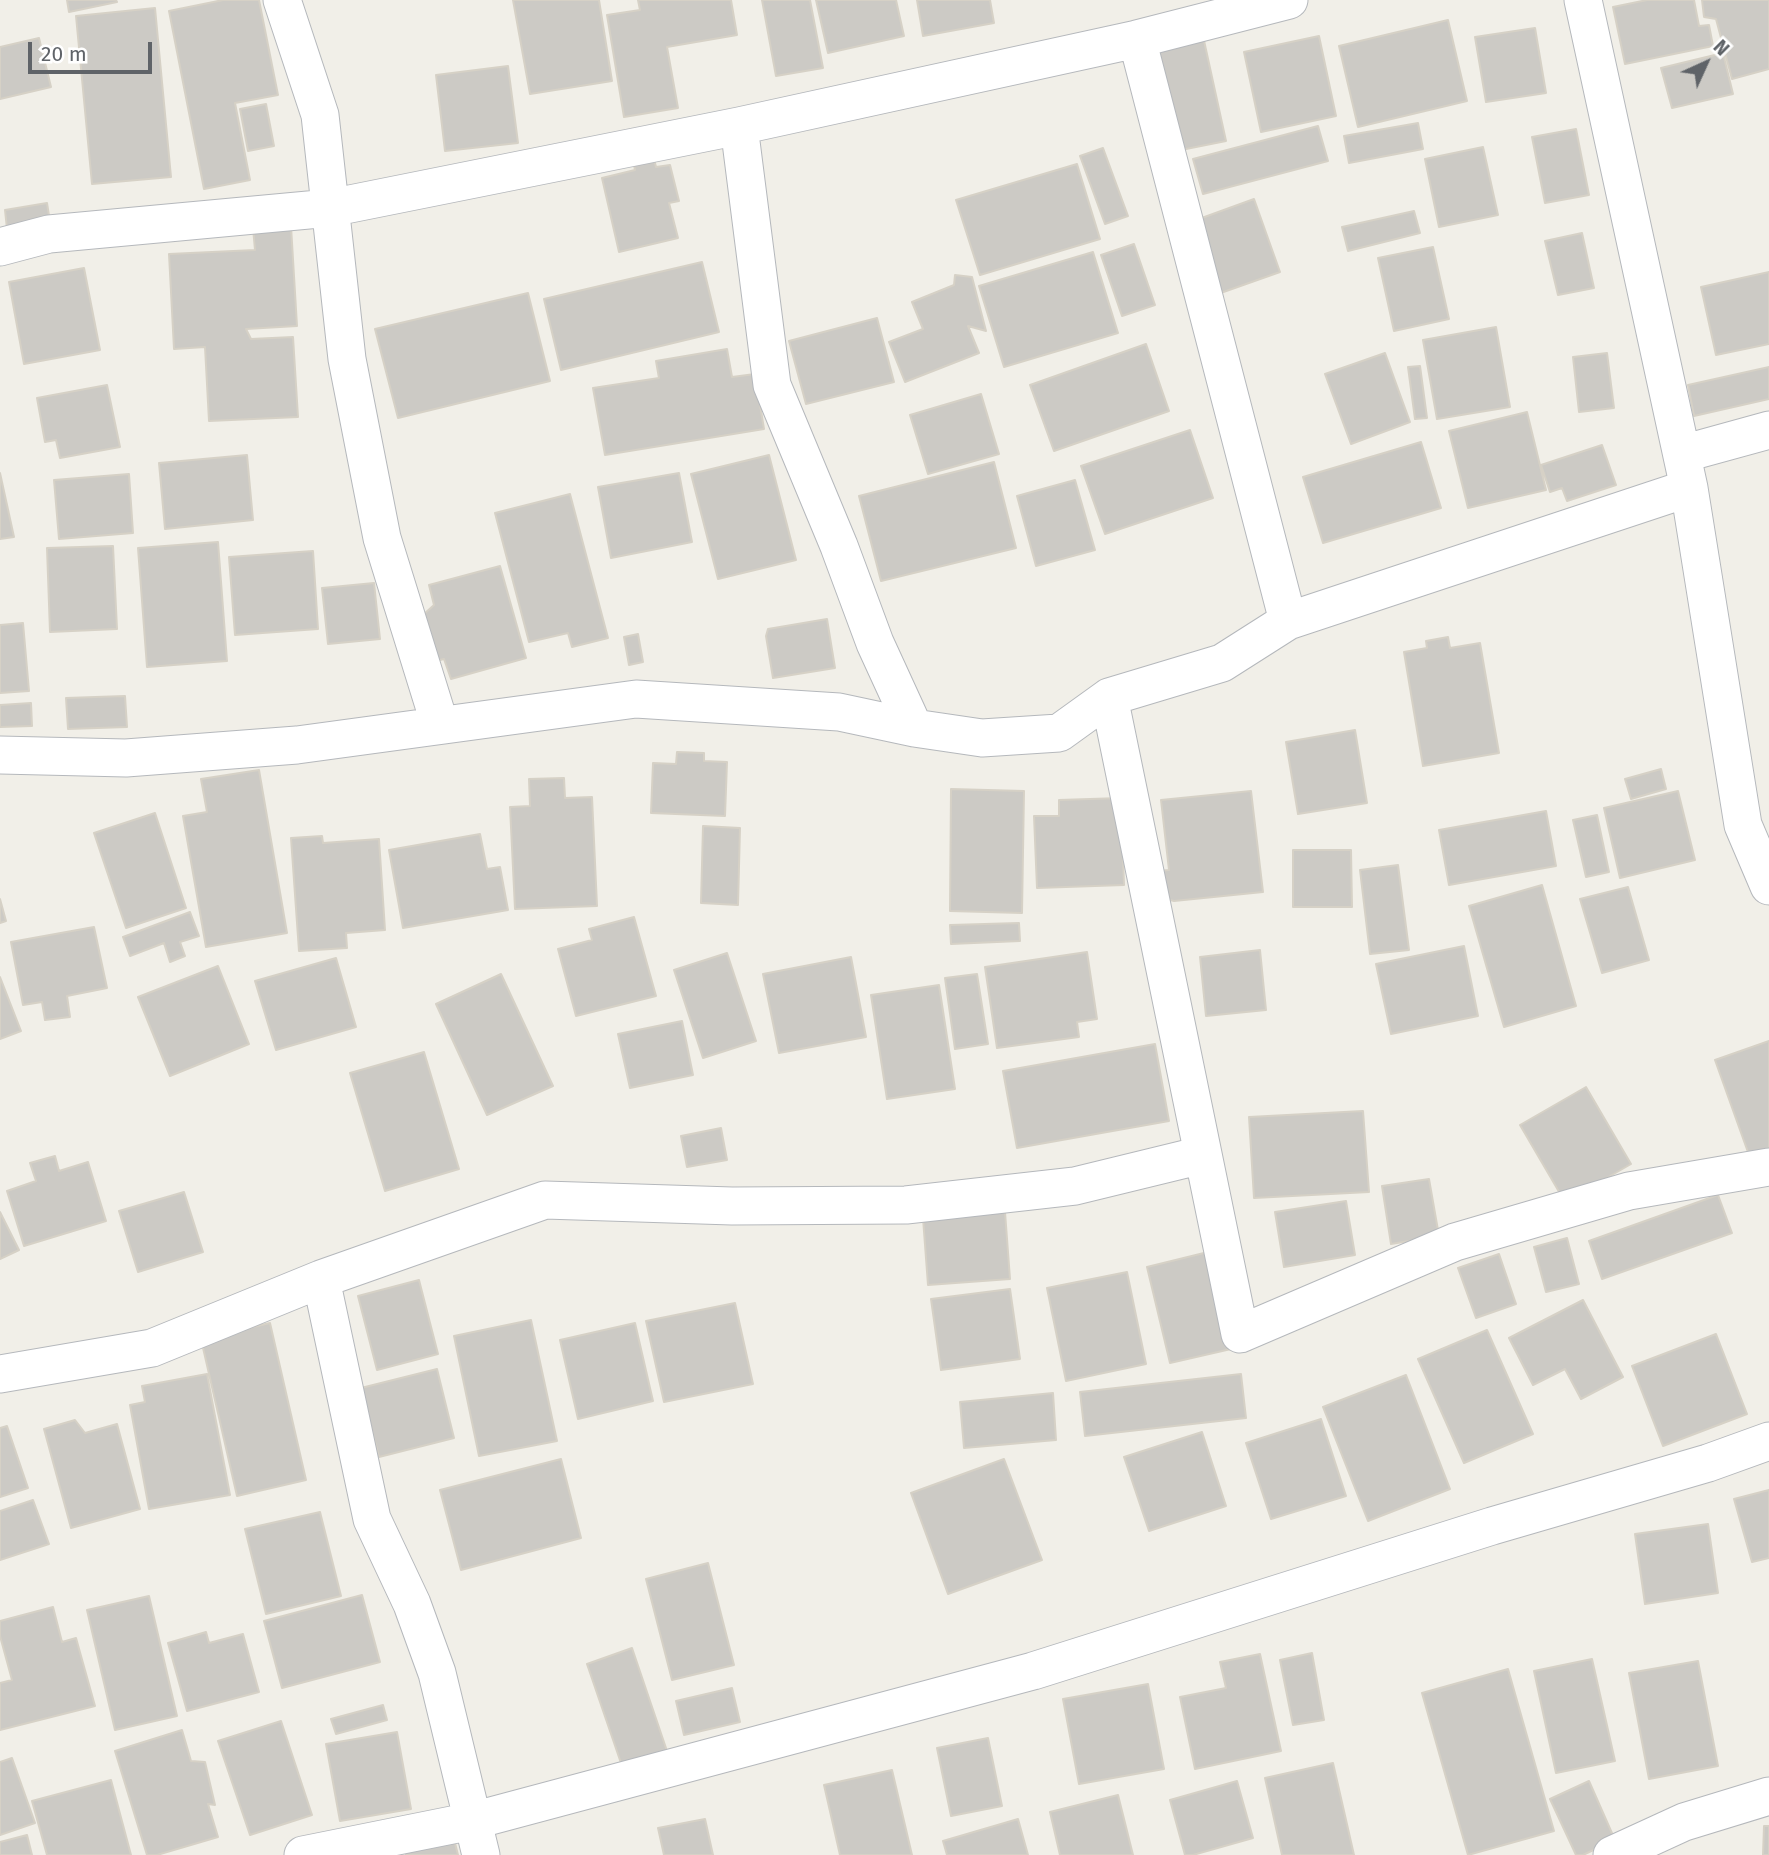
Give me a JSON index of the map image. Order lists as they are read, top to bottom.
{
  "scale_bar": "20 m",
  "north": "top right"
}
